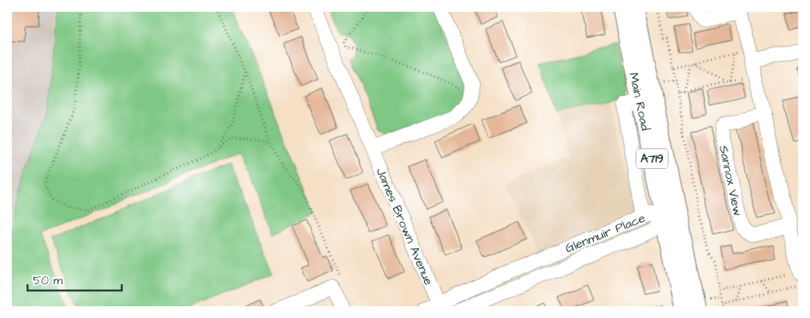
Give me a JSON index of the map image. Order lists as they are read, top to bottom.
{
  "streets": {
    "main road": ["Main Road", "A719"],
    "street": ["Sannox View", "James Brown Avenue", "Glenmuir Place"]
  },
  "crossings": [
    ["Main Road", "Glenmuir Place"],
    ["James Brown Avenue", "Glenmuir Place"]
  ],
  "scale_bar": "50 m"
}
